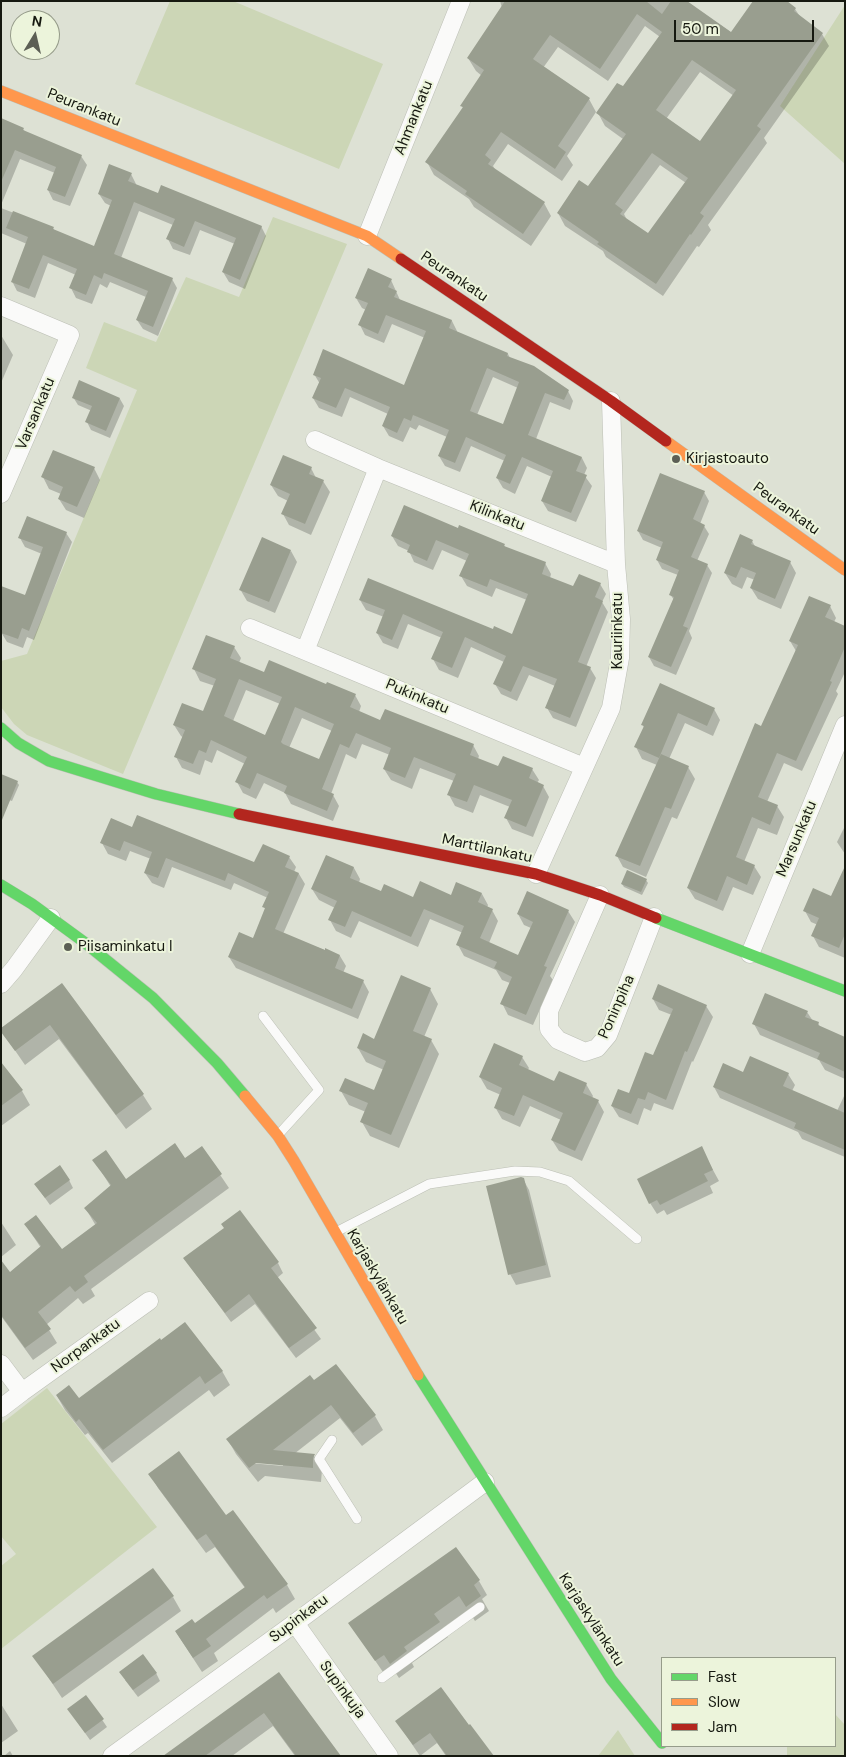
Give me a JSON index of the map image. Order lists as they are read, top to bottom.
{
  "streets": {
    "street": [
      "Peurankatu",
      "Ahmankatu",
      "Varsankatu",
      "Kilinkatu",
      "Kauriinkatu",
      "Pukinkatu",
      "Marsunkatu",
      "Marttilankatu",
      "Poninpiha",
      "Karjaskylänkatu",
      "Norpankatu",
      "Supinkatu",
      "Supinkuja"
    ]
  },
  "crossings": [
    ["Peurankatu", "Ahmankatu"],
    ["Peurankatu", "Kauriinkatu"],
    ["Kilinkatu", "Kauriinkatu"],
    ["Kauriinkatu", "Pukinkatu"],
    ["Kauriinkatu", "Marttilankatu"],
    ["Marsunkatu", "Marttilankatu"],
    ["Marttilankatu", "Poninpiha"],
    ["Karjaskylänkatu", "Supinkatu"],
    ["Supinkatu", "Supinkuja"]
  ],
  "places": ["Kirjastoauto", "Piisaminkatu I"],
  "legend": ["Fast", "Slow", "Jam"],
  "scale_bar": "50 m",
  "north": "top"
}
